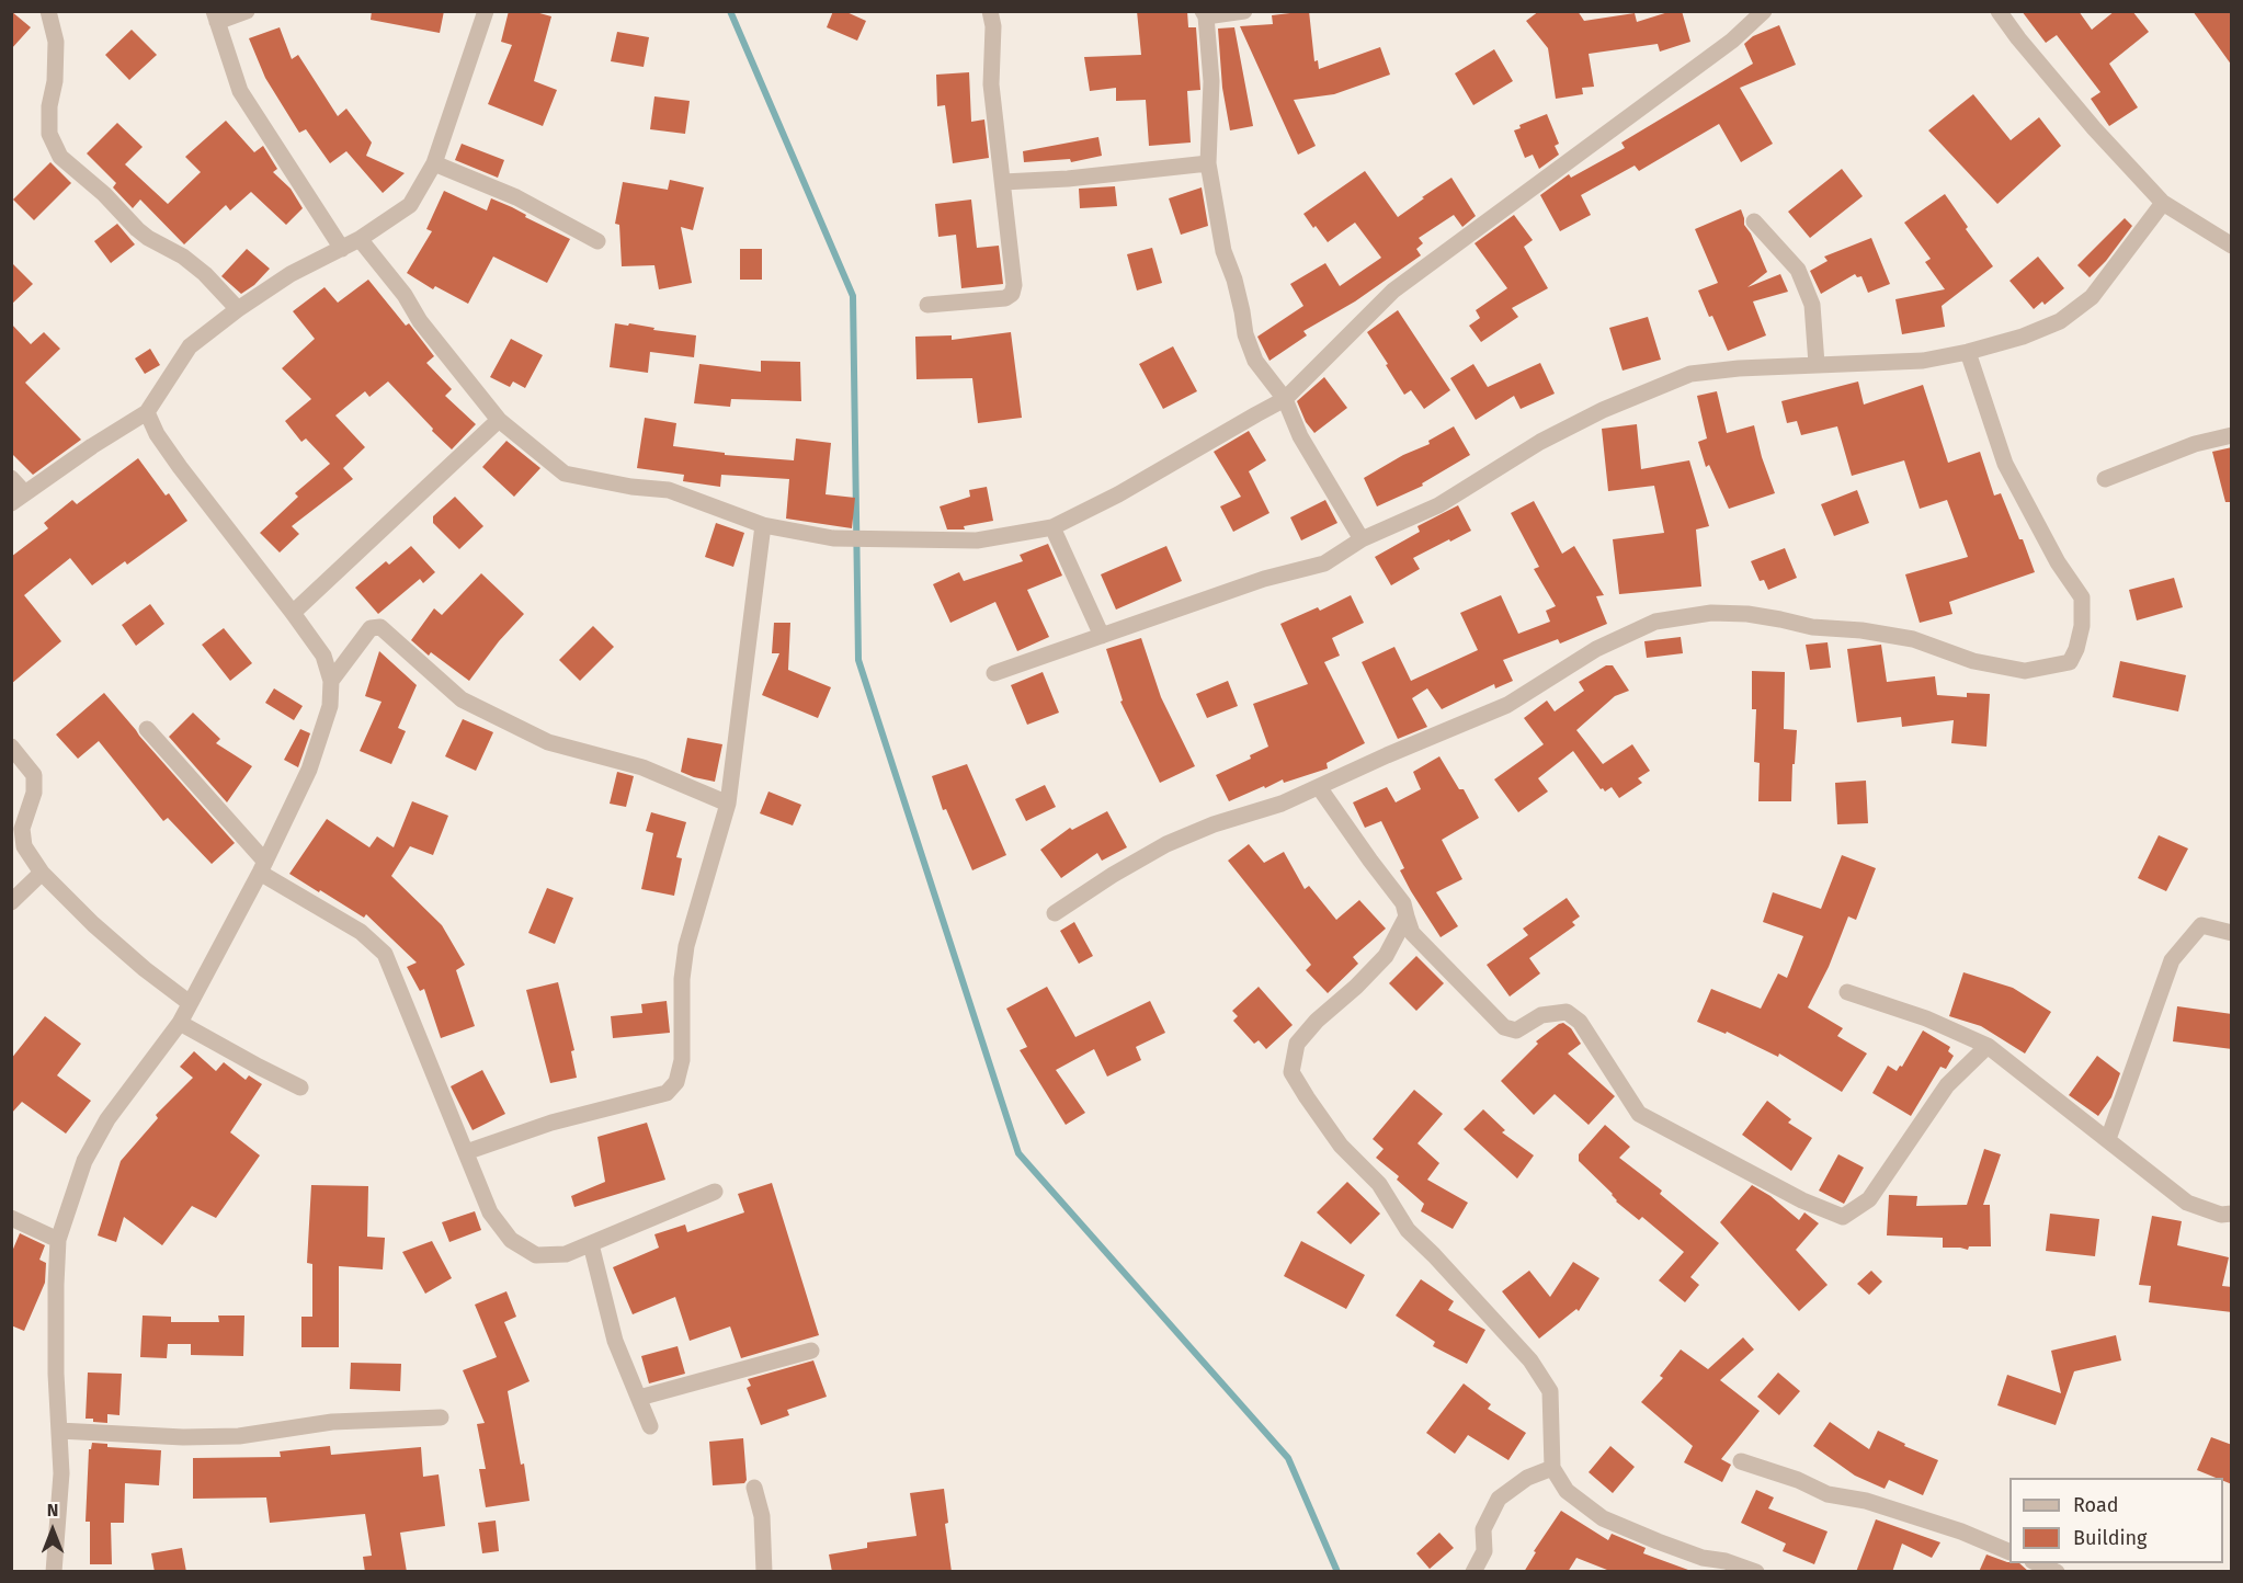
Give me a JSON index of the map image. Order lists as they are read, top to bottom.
{
  "legend": ["Road", "Building"],
  "north": "top"
}
